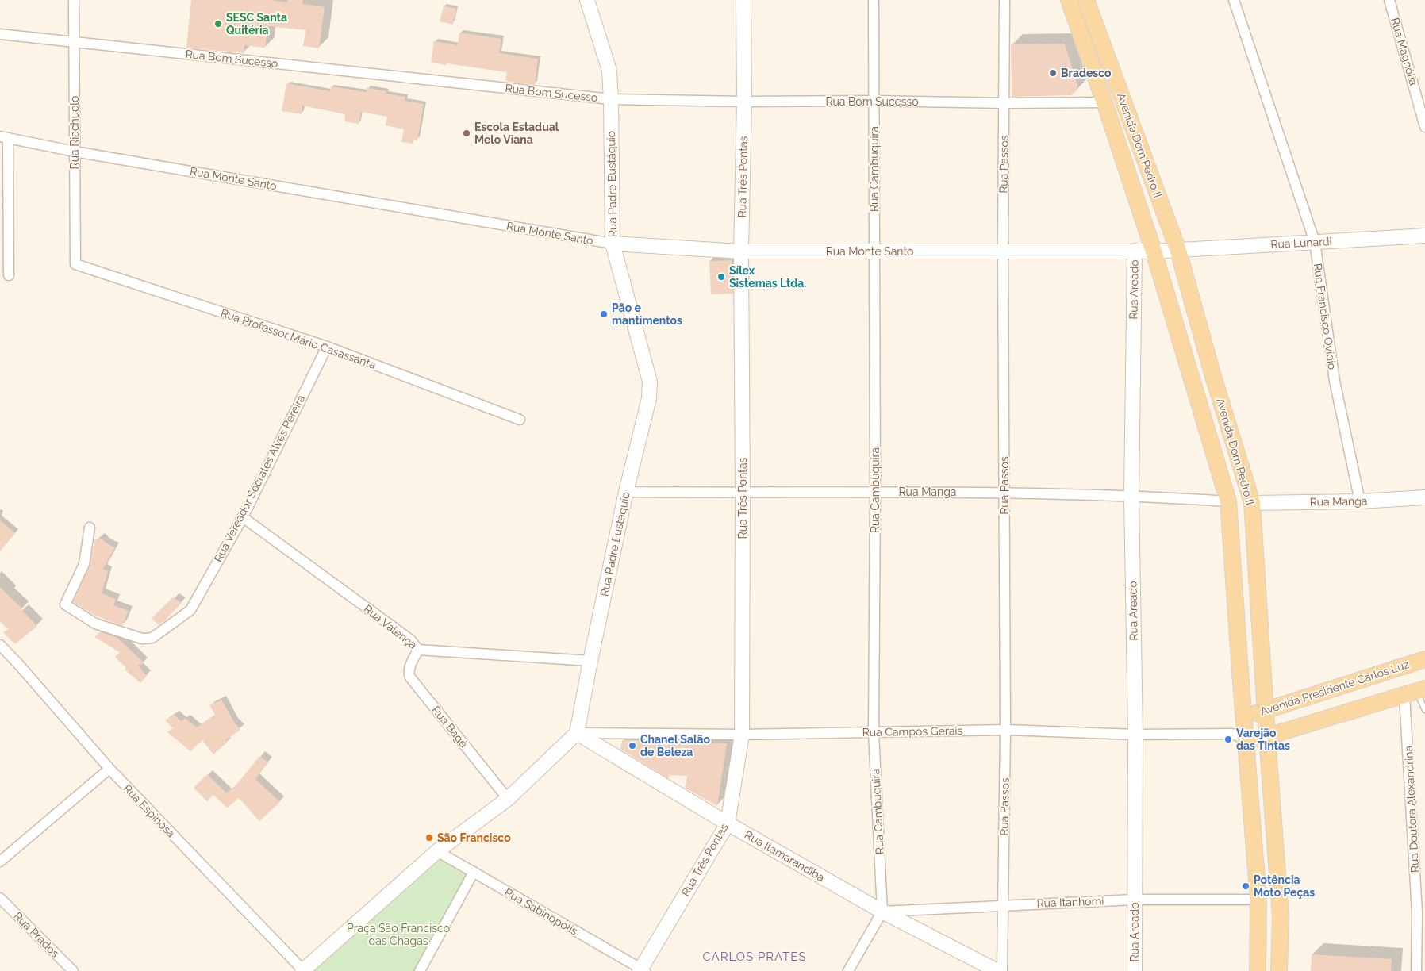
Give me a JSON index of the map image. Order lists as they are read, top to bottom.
{
  "streets": {
    "main road": ["Avenida Dom Pedro II", "Avenida Presidente Carlos Luz"],
    "street": [
      "Rua Magnólia",
      "Rua Bom Sucesso",
      "Rua Riachuelo",
      "Rua Passos",
      "Rua Cambuquira",
      "Rua Três Pontas",
      "Rua Monte Santo",
      "Rua Padre Eustáquio",
      "Rua Lunardi",
      "Rua Areado",
      "Rua Francisco Ovídio",
      "Rua Professor Mário Casassanta",
      "Rua Vereador Sócrates Alves Pereira",
      "Rua Manga",
      "Rua Valença",
      "Rua Bagé",
      "Rua Campos Gerais",
      "Rua Doutora Alexandrina",
      "Rua Espinosa",
      "Rua Itamarandiba",
      "Rua Itanhomi",
      "Rua Sabinópolis",
      "Rua Prados"
    ]
  },
  "crossings": [
    ["Rua Bom Sucesso", "Rua Riachuelo"],
    ["Rua Bom Sucesso", "Avenida Dom Pedro II"],
    ["Rua Bom Sucesso", "Rua Passos"],
    ["Rua Bom Sucesso", "Rua Cambuquira"],
    ["Rua Bom Sucesso", "Rua Três Pontas"],
    ["Rua Bom Sucesso", "Rua Padre Eustáquio"],
    ["Rua Riachuelo", "Rua Monte Santo"],
    ["Rua Riachuelo", "Rua Professor Mário Casassanta"],
    ["Avenida Dom Pedro II", "Rua Monte Santo"],
    ["Avenida Dom Pedro II", "Rua Lunardi"],
    ["Avenida Dom Pedro II", "Rua Manga"],
    ["Avenida Dom Pedro II", "Avenida Presidente Carlos Luz"],
    ["Avenida Dom Pedro II", "Rua Campos Gerais"],
    ["Avenida Dom Pedro II", "Rua Itanhomi"],
    ["Rua Passos", "Rua Monte Santo"],
    ["Rua Passos", "Rua Manga"],
    ["Rua Passos", "Rua Campos Gerais"],
    ["Rua Passos", "Rua Itanhomi"],
    ["Rua Cambuquira", "Rua Monte Santo"],
    ["Rua Cambuquira", "Rua Manga"],
    ["Rua Cambuquira", "Rua Campos Gerais"],
    ["Rua Cambuquira", "Rua Itamarandiba"],
    ["Rua Cambuquira", "Rua Itanhomi"],
    ["Rua Três Pontas", "Rua Monte Santo"],
    ["Rua Três Pontas", "Rua Manga"],
    ["Rua Três Pontas", "Rua Campos Gerais"],
    ["Rua Três Pontas", "Rua Itamarandiba"],
    ["Rua Três Pontas", "Rua Sabinópolis"],
    ["Rua Monte Santo", "Rua Padre Eustáquio"],
    ["Rua Monte Santo", "Rua Lunardi"],
    ["Rua Monte Santo", "Rua Areado"],
    ["Rua Padre Eustáquio", "Rua Manga"],
    ["Rua Padre Eustáquio", "Rua Valença"],
    ["Rua Padre Eustáquio", "Rua Campos Gerais"],
    ["Rua Padre Eustáquio", "Rua Itamarandiba"],
    ["Rua Lunardi", "Rua Francisco Ovídio"],
    ["Rua Areado", "Rua Manga"],
    ["Rua Areado", "Rua Campos Gerais"],
    ["Rua Areado", "Rua Itanhomi"],
    ["Rua Francisco Ovídio", "Rua Manga"],
    ["Rua Professor Mário Casassanta", "Rua Vereador Sócrates Alves Pereira"],
    ["Rua Vereador Sócrates Alves Pereira", "Rua Valença"],
    ["Rua Valença", "Rua Bagé"],
    ["Rua Campos Gerais", "Rua Itamarandiba"],
    ["Rua Itamarandiba", "Rua Itanhomi"]
  ],
  "districts": ["CARLOS PRATES"],
  "parks": ["Praça São Francisco das Chagas"],
  "places": [
    "SESC Santa Quitéria",
    "Bradesco",
    "Escola Estadual Melo Viana",
    "Sílex Sistemas Ltda.",
    "Pão e mantimentos",
    "Varejão das Tintas",
    "Chanel Salão de Beleza",
    "São Francisco",
    "Potência Moto Peças"
  ]
}
